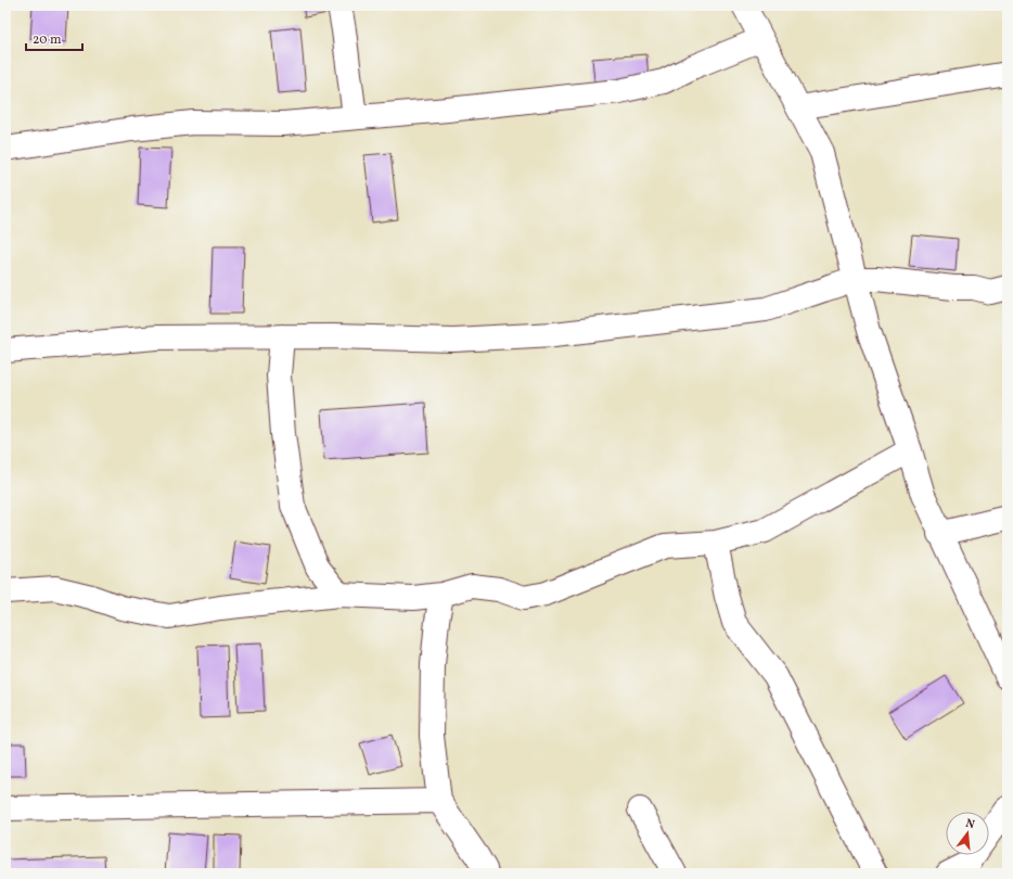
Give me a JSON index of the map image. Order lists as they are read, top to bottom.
{
  "scale_bar": "20 m",
  "north": "top"
}
